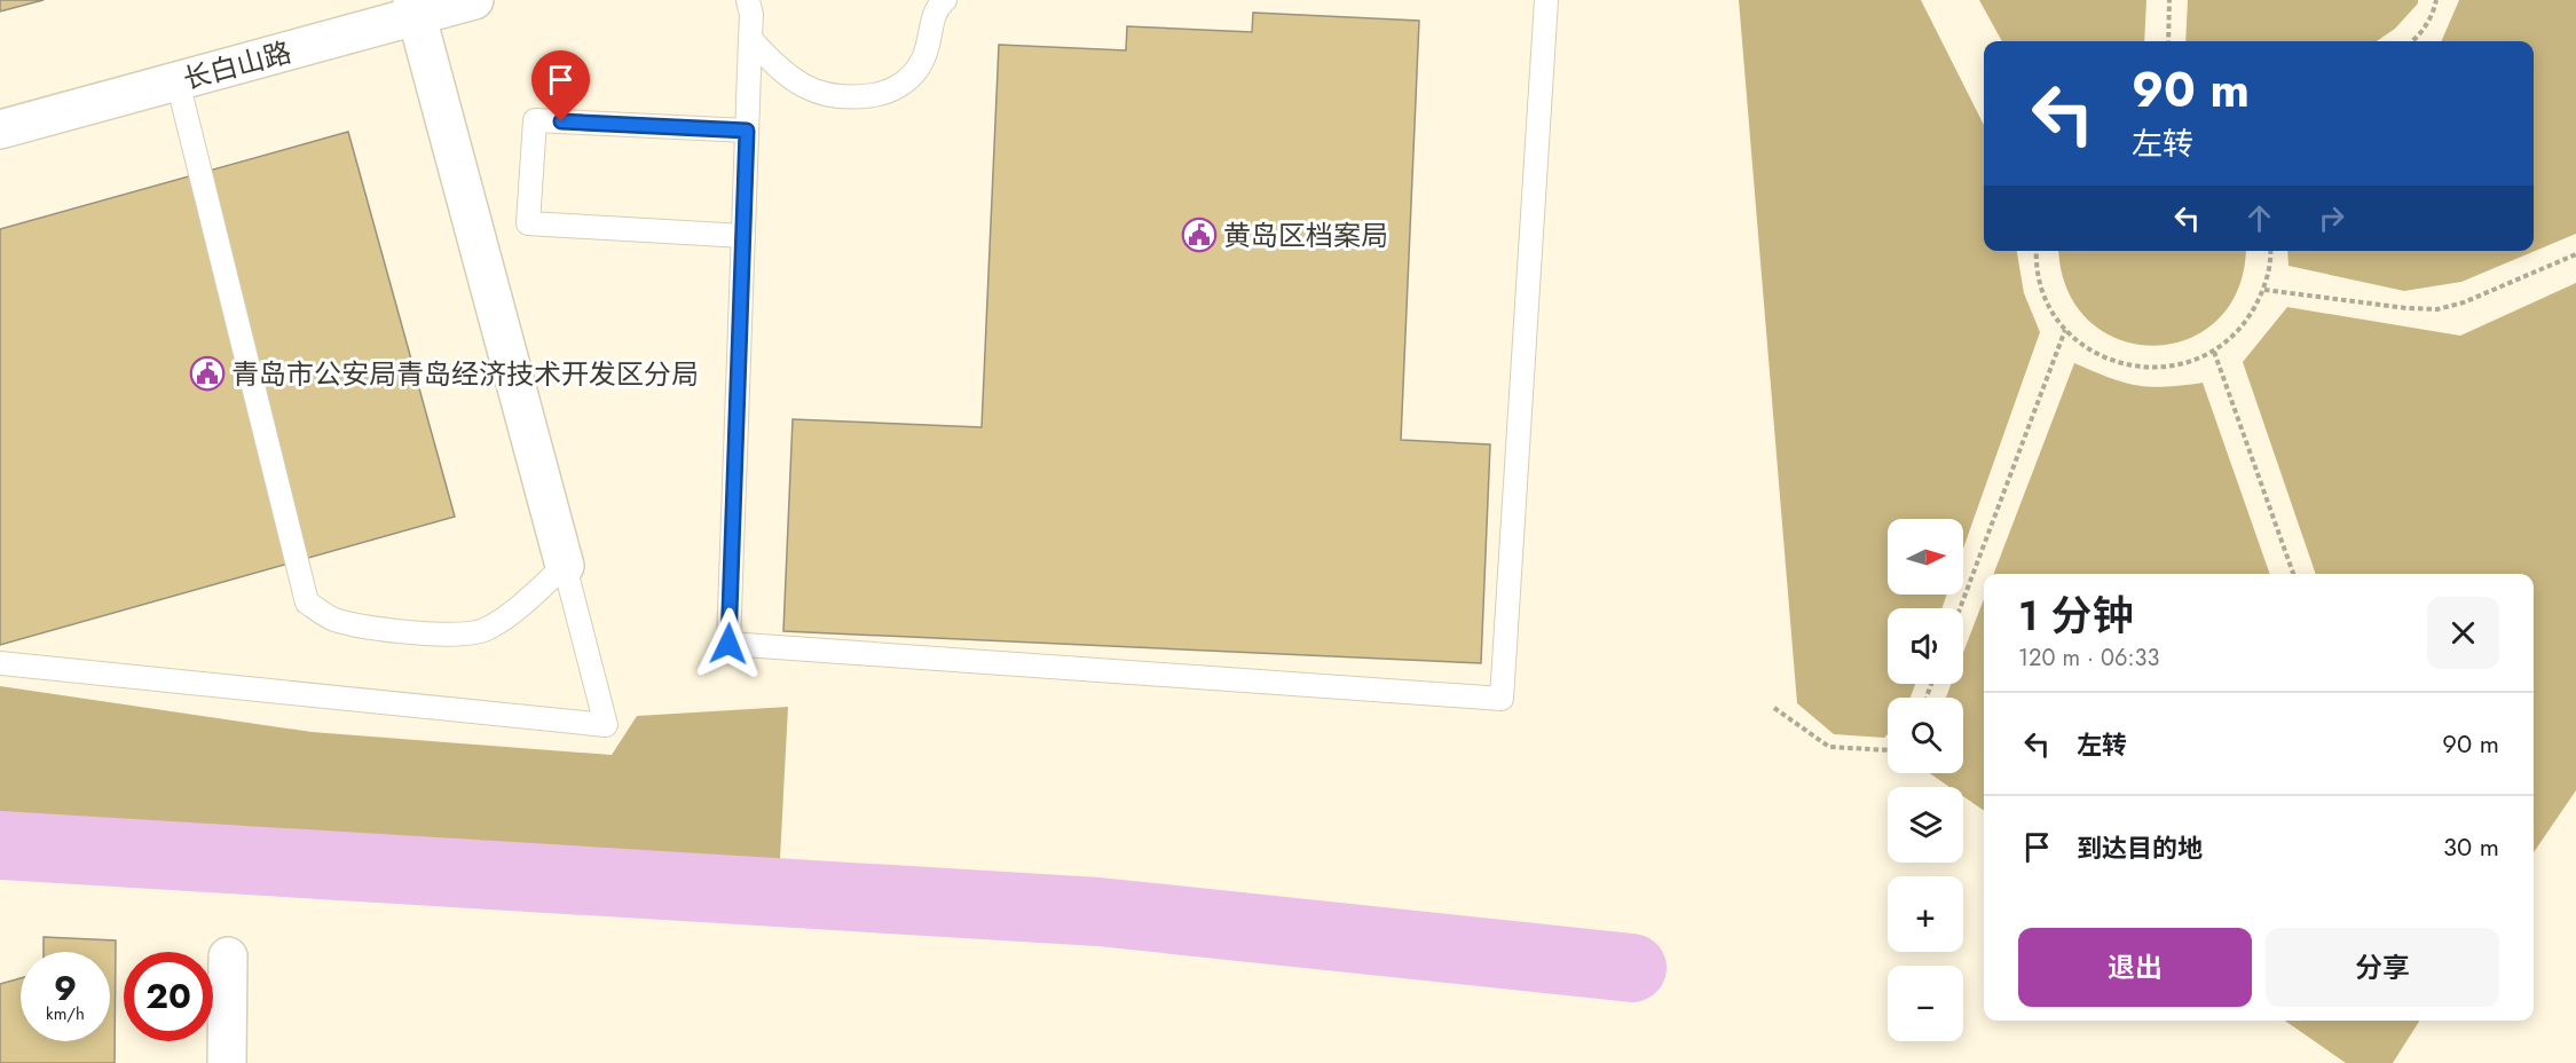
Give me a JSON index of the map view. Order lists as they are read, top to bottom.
{
  "streets": {
    "street": ["长白山路"]
  },
  "places": {
    "public building": ["黄岛区档案局", "青岛市公安局青岛经济技术开发区分局"]
  },
  "north": "right",
  "page": {
    "turn": ["90 m", "左转"],
    "map_buttons": ["+", "−"],
    "heading": ["1 分钟", "120 m · 06:33"],
    "list": [
      {
        "name": "左转",
        "value": "90 m"
      },
      {
        "name": "到达目的地",
        "value": "30 m"
      }
    ],
    "buttons": ["退出", "分享"],
    "speed": "9 km/h",
    "limit": "20"
  }
}
